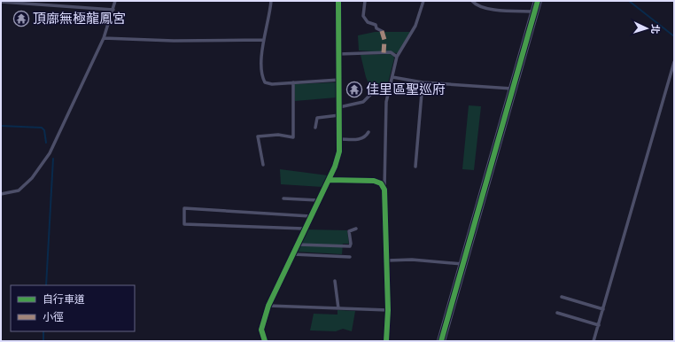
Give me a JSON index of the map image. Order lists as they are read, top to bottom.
{
  "places": {
    "temple": ["頂廍無極龍鳳宮", "佳里區聖巡府"]
  },
  "legend": ["自行車道", "小徑"],
  "north": "right"
}
